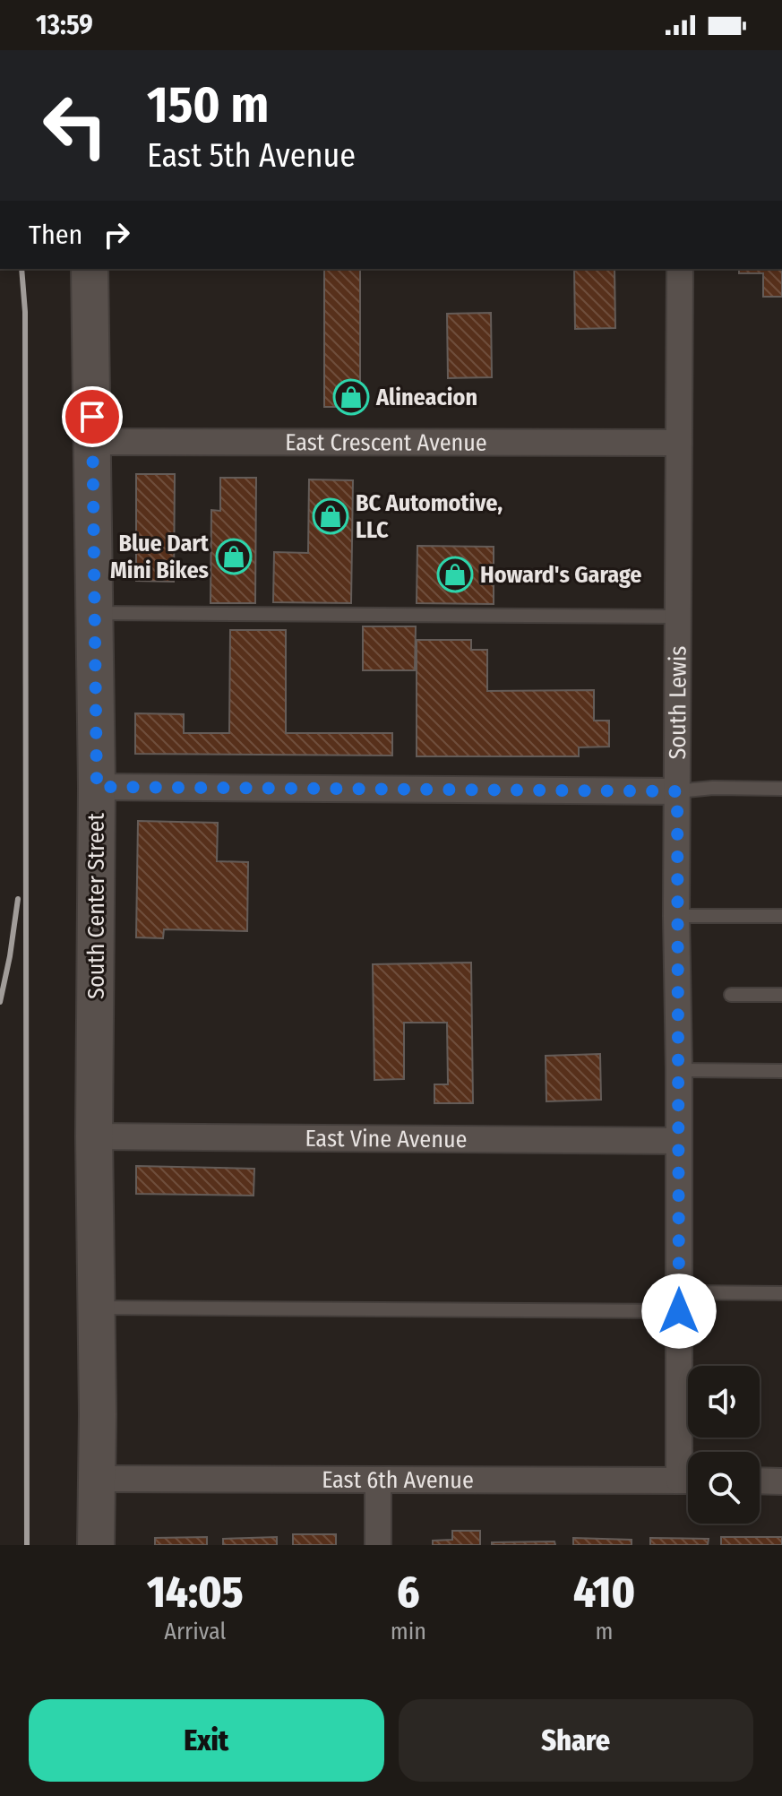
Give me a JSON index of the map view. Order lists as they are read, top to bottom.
{
  "streets": {
    "street": [
      "East Crescent Avenue",
      "South Lewis",
      "South Center Street",
      "East Vine Avenue",
      "East 6th Avenue"
    ]
  },
  "crossings": [
    ["East Crescent Avenue", "South Lewis"],
    ["East Crescent Avenue", "South Center Street"],
    ["South Lewis", "East Vine Avenue"],
    ["South Center Street", "East Vine Avenue"],
    ["South Center Street", "East 6th Avenue"]
  ],
  "places": {
    "shop": [
      "Alineacion",
      "BC Automotive, LLC",
      "Blue Dart Mini Bikes",
      "Howard's Garage"
    ]
  },
  "page": {
    "status": "13:59",
    "turn": ["150 m", "East 5th Avenue"],
    "then": "Then",
    "eta": [
      "14:05",
      "Arrival",
      "6",
      "min",
      "410",
      "m"
    ],
    "buttons": ["Exit", "Share"]
  }
}
